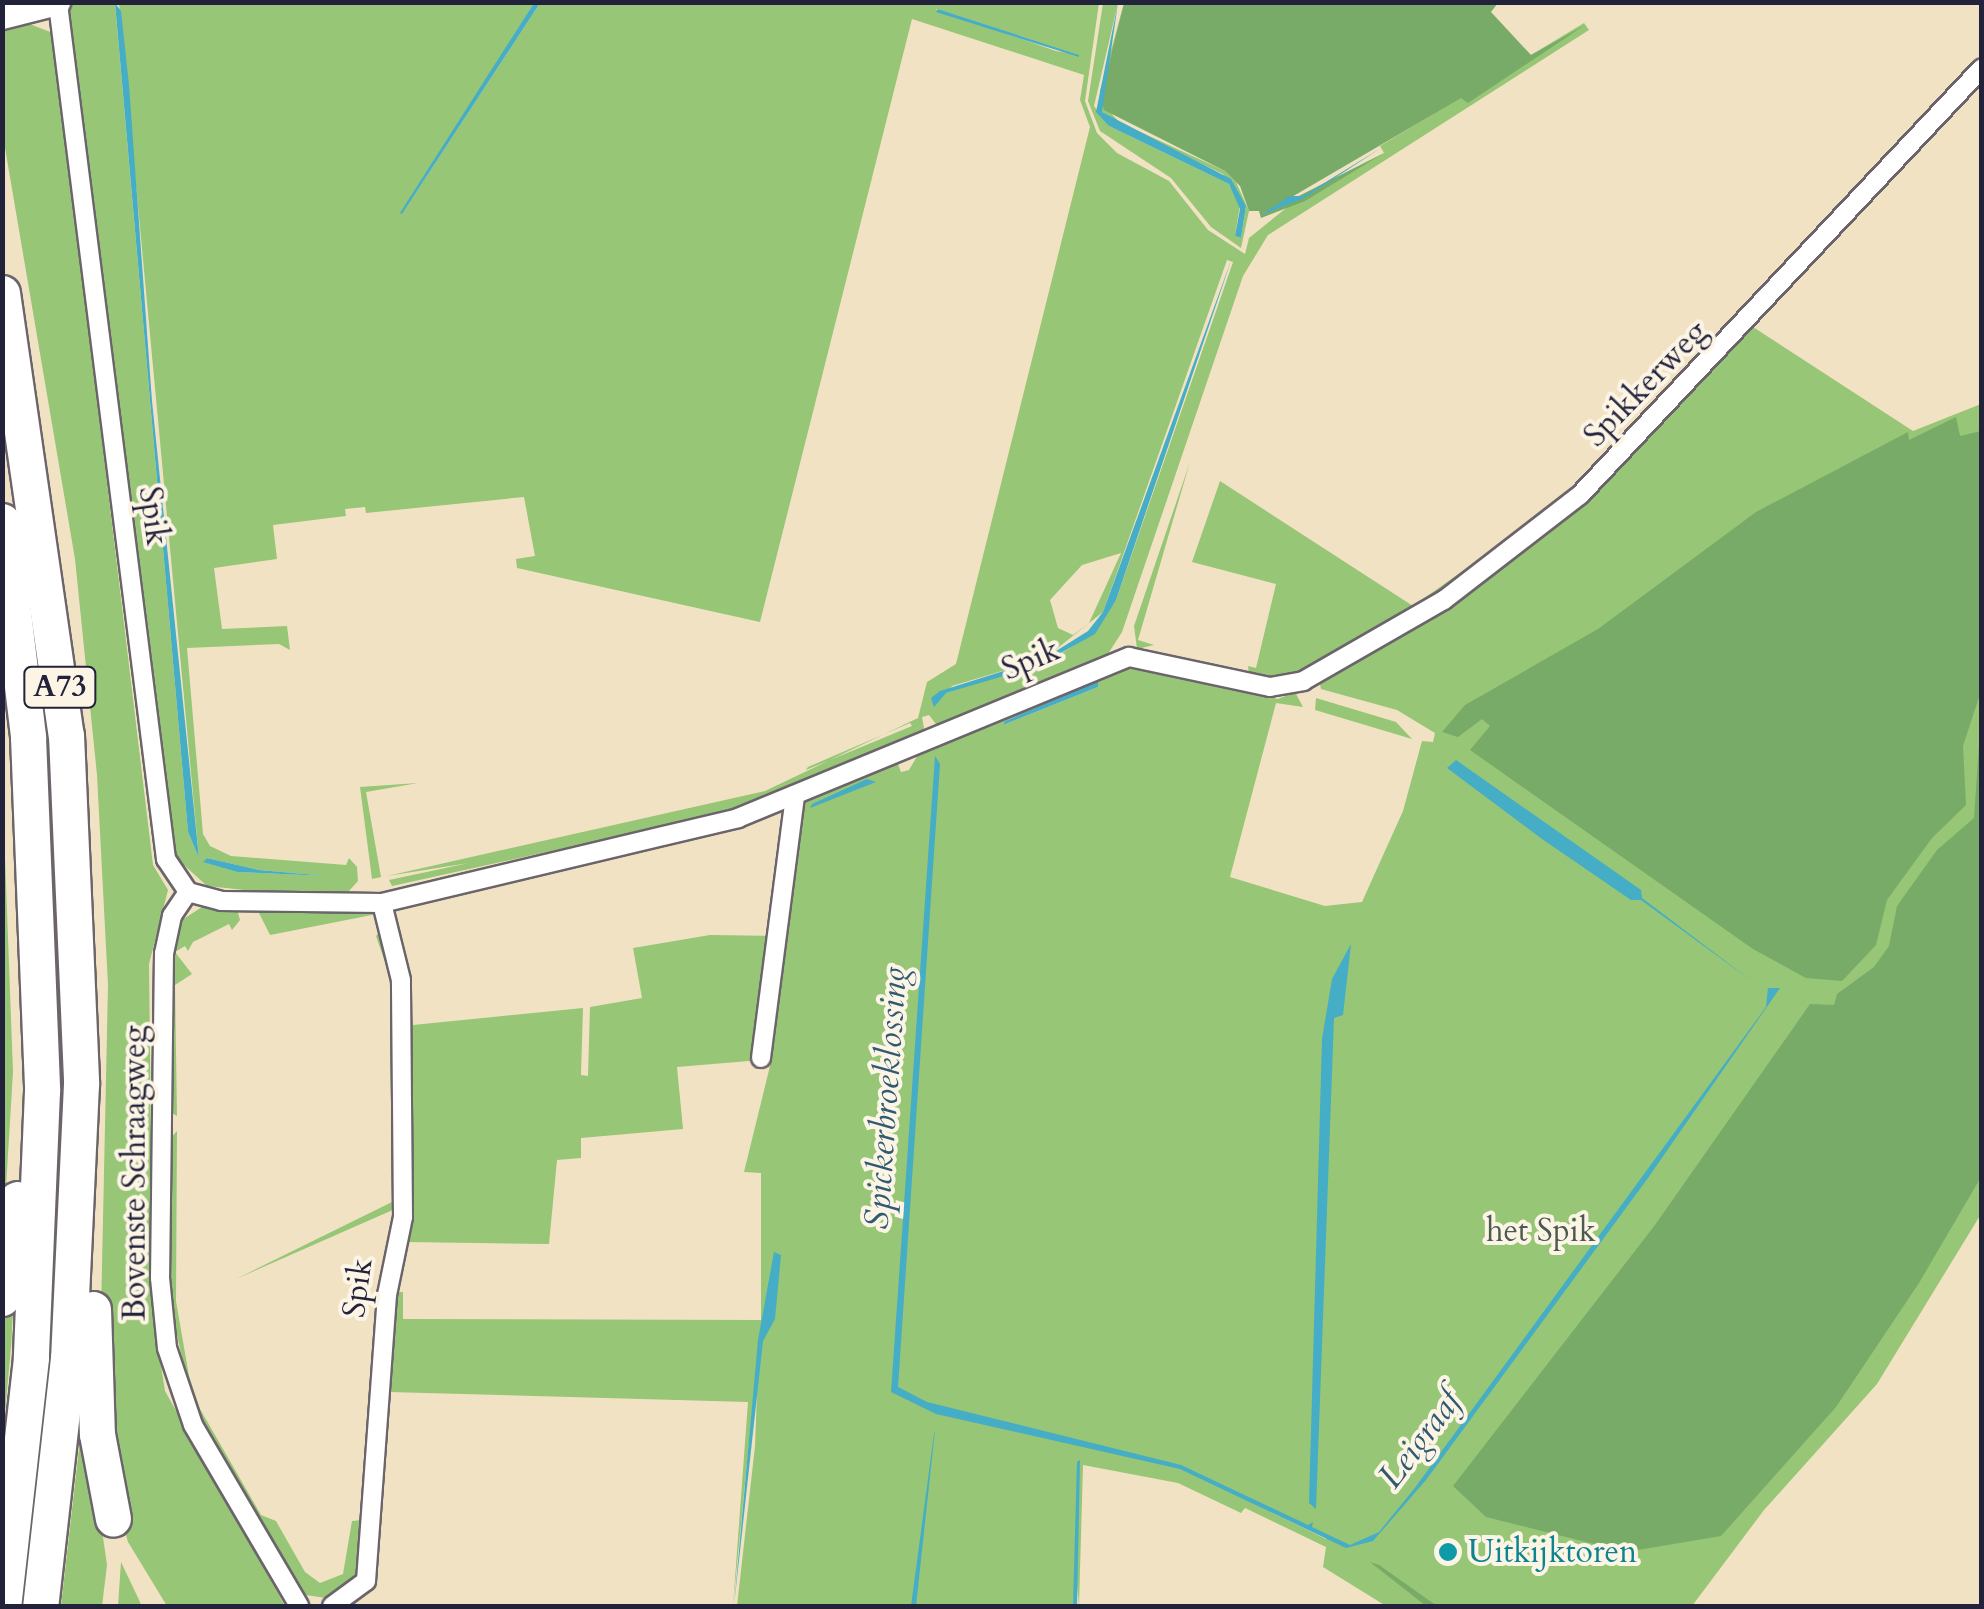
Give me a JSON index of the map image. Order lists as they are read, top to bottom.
{
  "streets": {
    "highway": ["A73"],
    "street": ["Spikkerweg", "Spik", "Bovenste Schraagweg"]
  },
  "crossings": [
    ["Spikkerweg", "Spik"],
    ["Spik", "Bovenste Schraagweg"]
  ],
  "water": ["Spickerbroeklossing", "Leigraaf"],
  "parks": ["het Spik"],
  "places": ["Uitkijktoren"]
}
